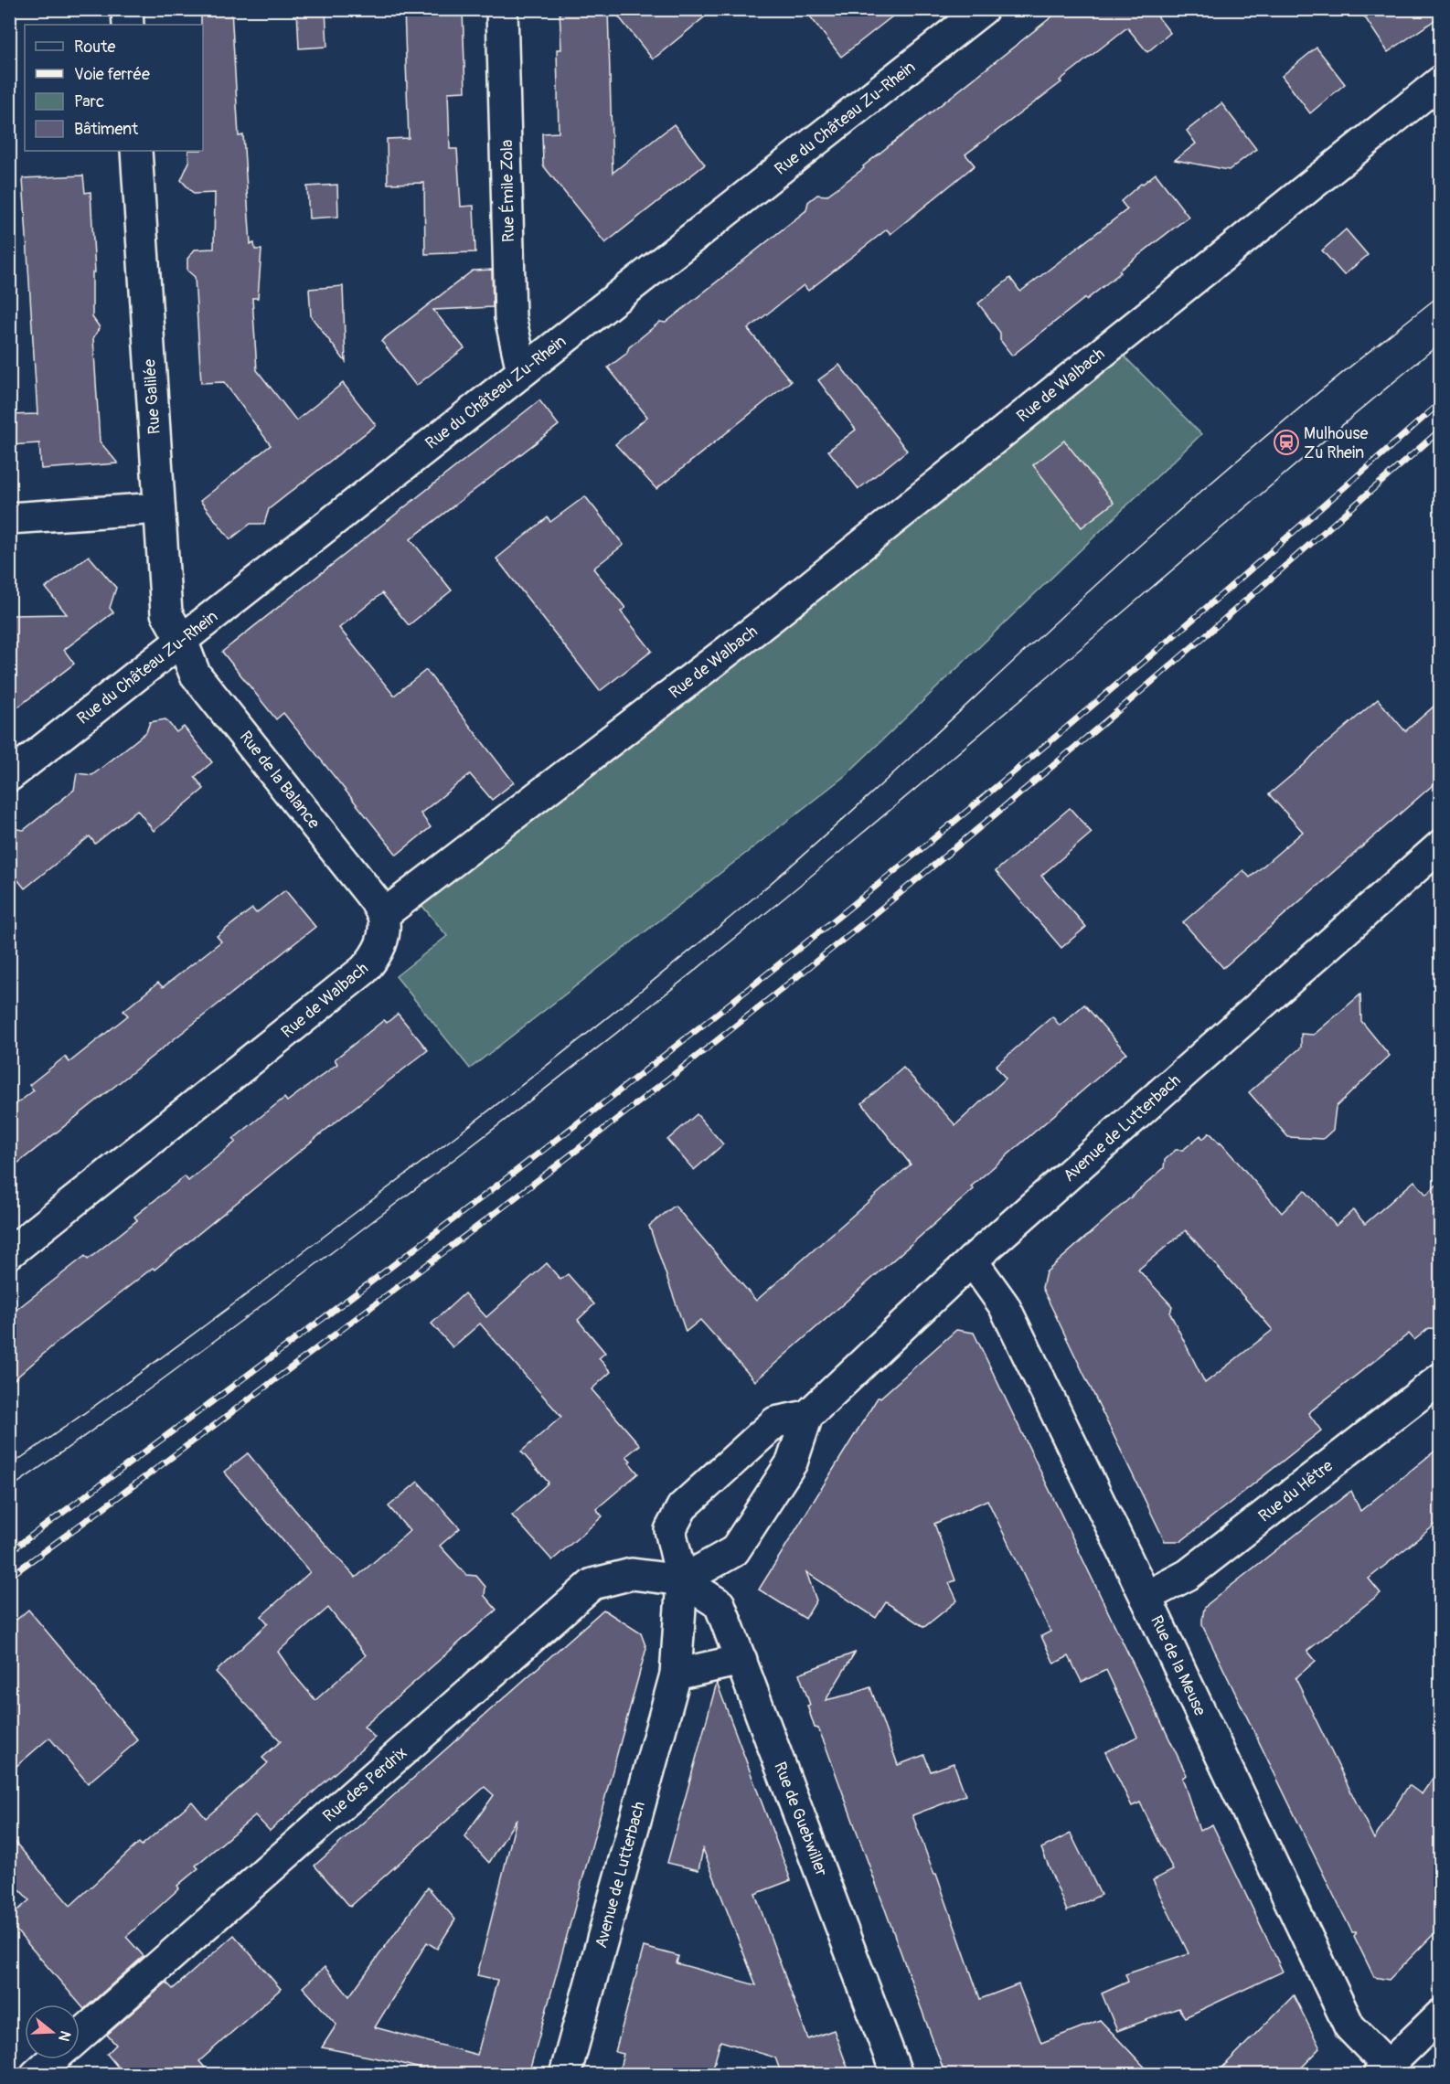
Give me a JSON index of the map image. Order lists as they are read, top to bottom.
{
  "streets": {
    "street": [
      "Rue du Château Zu-Rhein",
      "Rue Émile Zola",
      "Rue de Walbach",
      "Rue Galilée",
      "Rue de la Balance",
      "Avenue de Lutterbach",
      "Rue du Hêtre",
      "Rue de la Meuse",
      "Rue des Perdrix",
      "Rue de Guebwiller"
    ]
  },
  "crossings": [
    ["Rue du Château Zu-Rhein", "Rue Émile Zola"],
    ["Rue du Château Zu-Rhein", "Rue Galilée"],
    ["Rue du Château Zu-Rhein", "Rue de la Balance"],
    ["Rue de Walbach", "Rue de la Balance"],
    ["Rue Galilée", "Rue de la Balance"],
    ["Avenue de Lutterbach", "Rue de la Meuse"],
    ["Avenue de Lutterbach", "Rue des Perdrix"],
    ["Avenue de Lutterbach", "Rue de Guebwiller"],
    ["Rue du Hêtre", "Rue de la Meuse"],
    ["Rue des Perdrix", "Rue de Guebwiller"]
  ],
  "places": {
    "station": ["Mulhouse Zu Rhein"]
  },
  "legend": [
    "Route",
    "Voie ferrée",
    "Parc",
    "Bâtiment"
  ],
  "north": "right"
}
